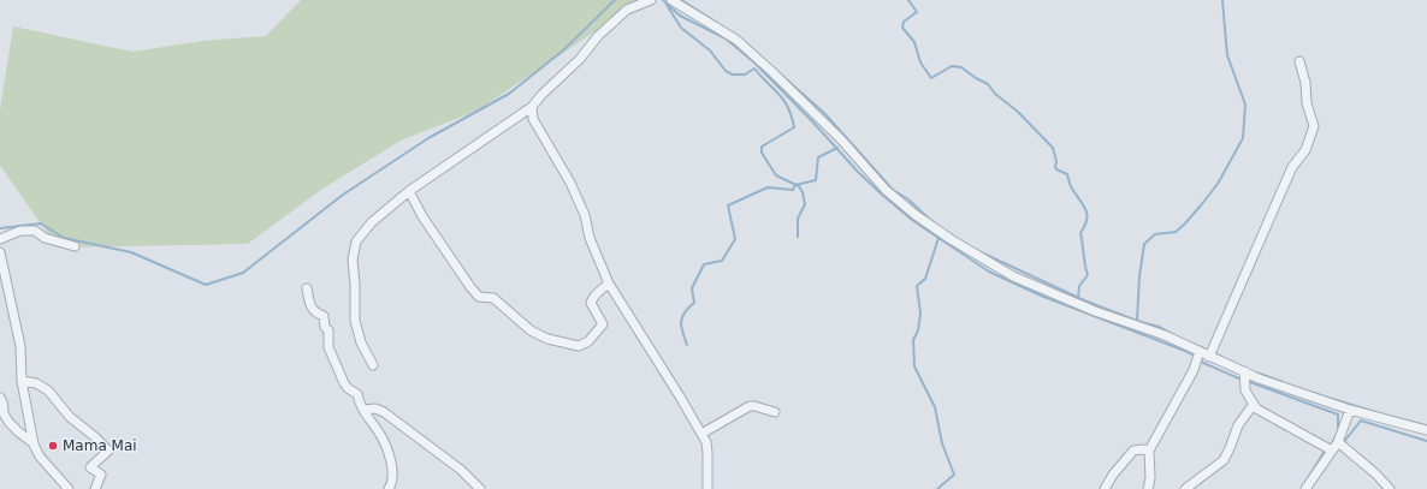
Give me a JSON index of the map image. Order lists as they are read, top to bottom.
{
  "places": ["Mama Mai"]
}
